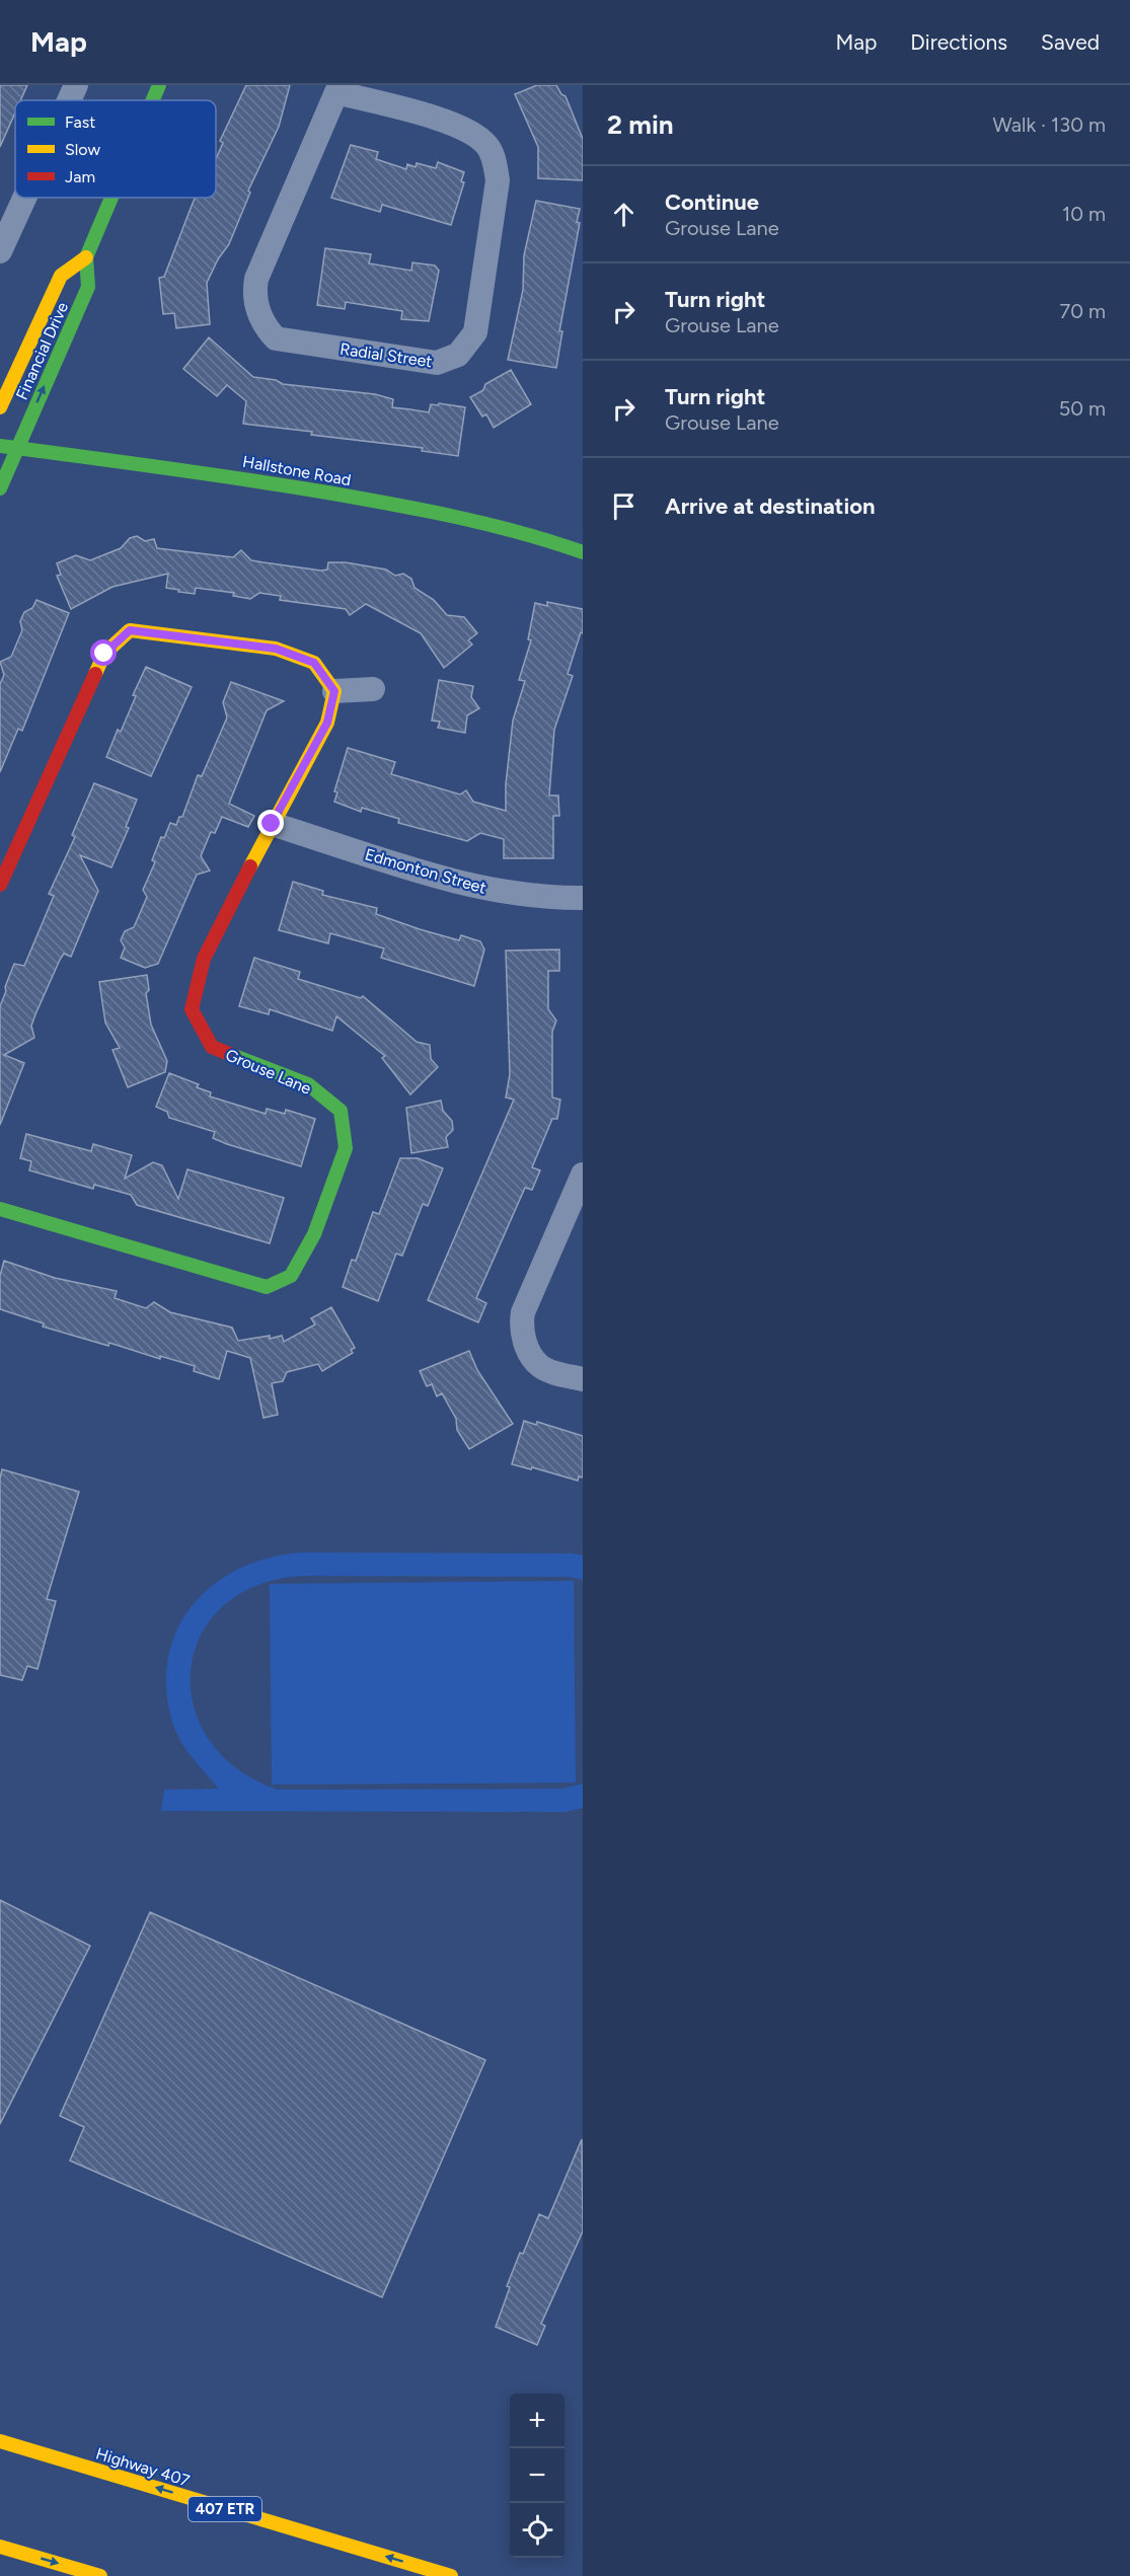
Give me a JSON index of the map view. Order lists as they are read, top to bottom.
{
  "streets": {
    "main road": [
      "Financial Drive",
      "Hallstone Road",
      "Grouse Lane",
      "Highway 407",
      "407 ETR"
    ],
    "street": ["Radial Street", "Edmonton Street"]
  },
  "crossings": [
    ["Financial Drive", "Hallstone Road"],
    ["Edmonton Street", "Grouse Lane"]
  ],
  "one_way": ["Highway 407"],
  "legend": ["Fast", "Slow", "Jam"],
  "page": {
    "header": "Map",
    "nav": ["Map", "Directions", "Saved"],
    "heading": ["2 min", "Walk · 130 m"],
    "list": [
      ["Continue", "Grouse Lane", "10 m"],
      ["Turn right", "Grouse Lane", "70 m"],
      ["Turn right", "Grouse Lane", "50 m"],
      "Arrive at destination"
    ],
    "map_buttons": ["+", "−"]
  }
}
